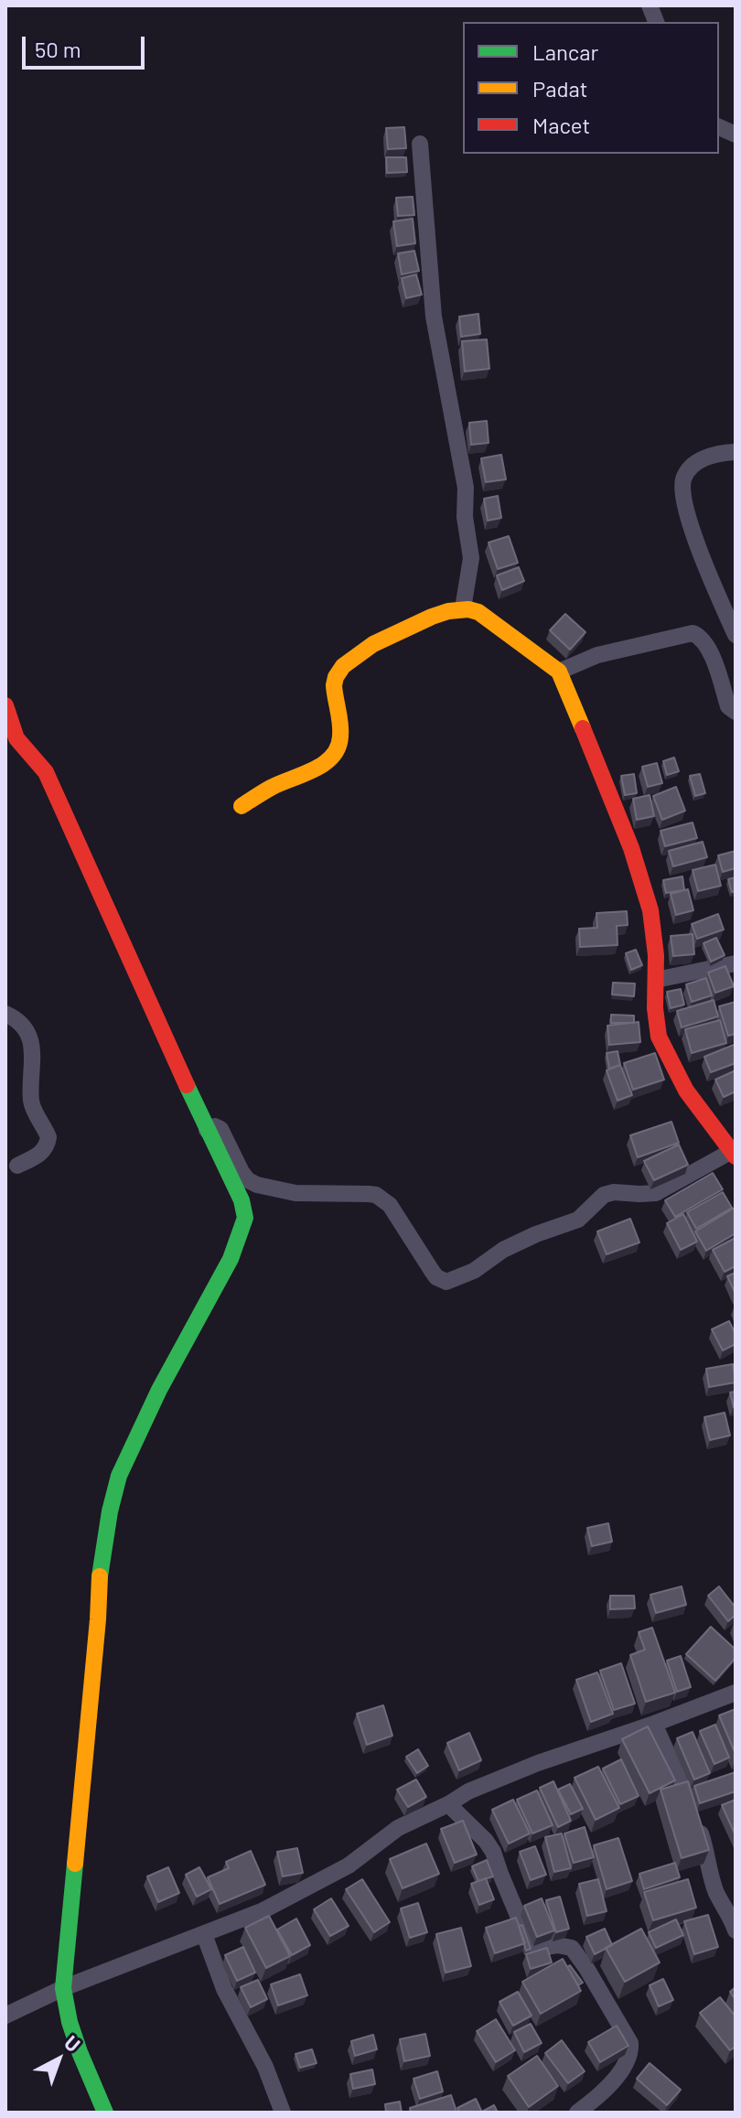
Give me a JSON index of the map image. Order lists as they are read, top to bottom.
{
  "legend": ["Lancar", "Padat", "Macet"],
  "scale_bar": "50 m",
  "north": "top right"
}
